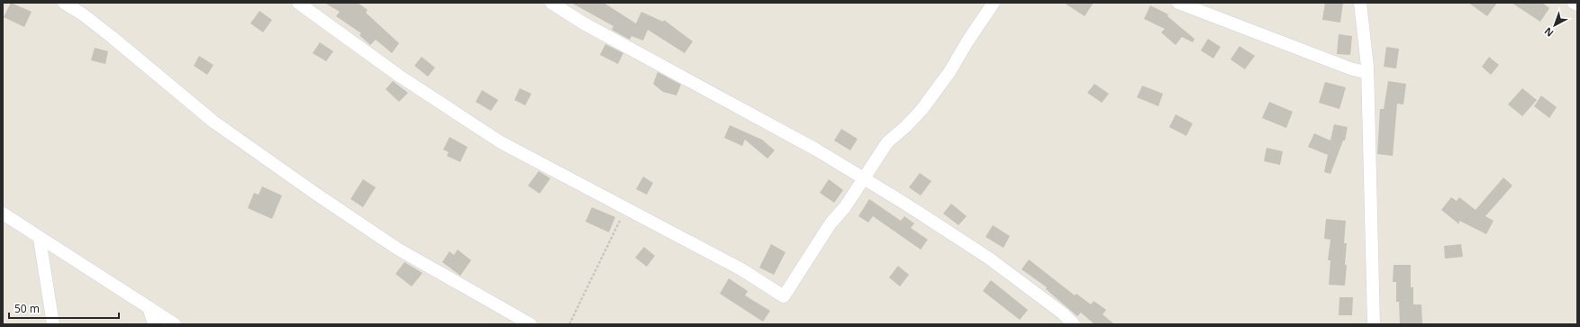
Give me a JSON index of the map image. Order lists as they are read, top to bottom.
{
  "scale_bar": "50 m",
  "north": "bottom left"
}
